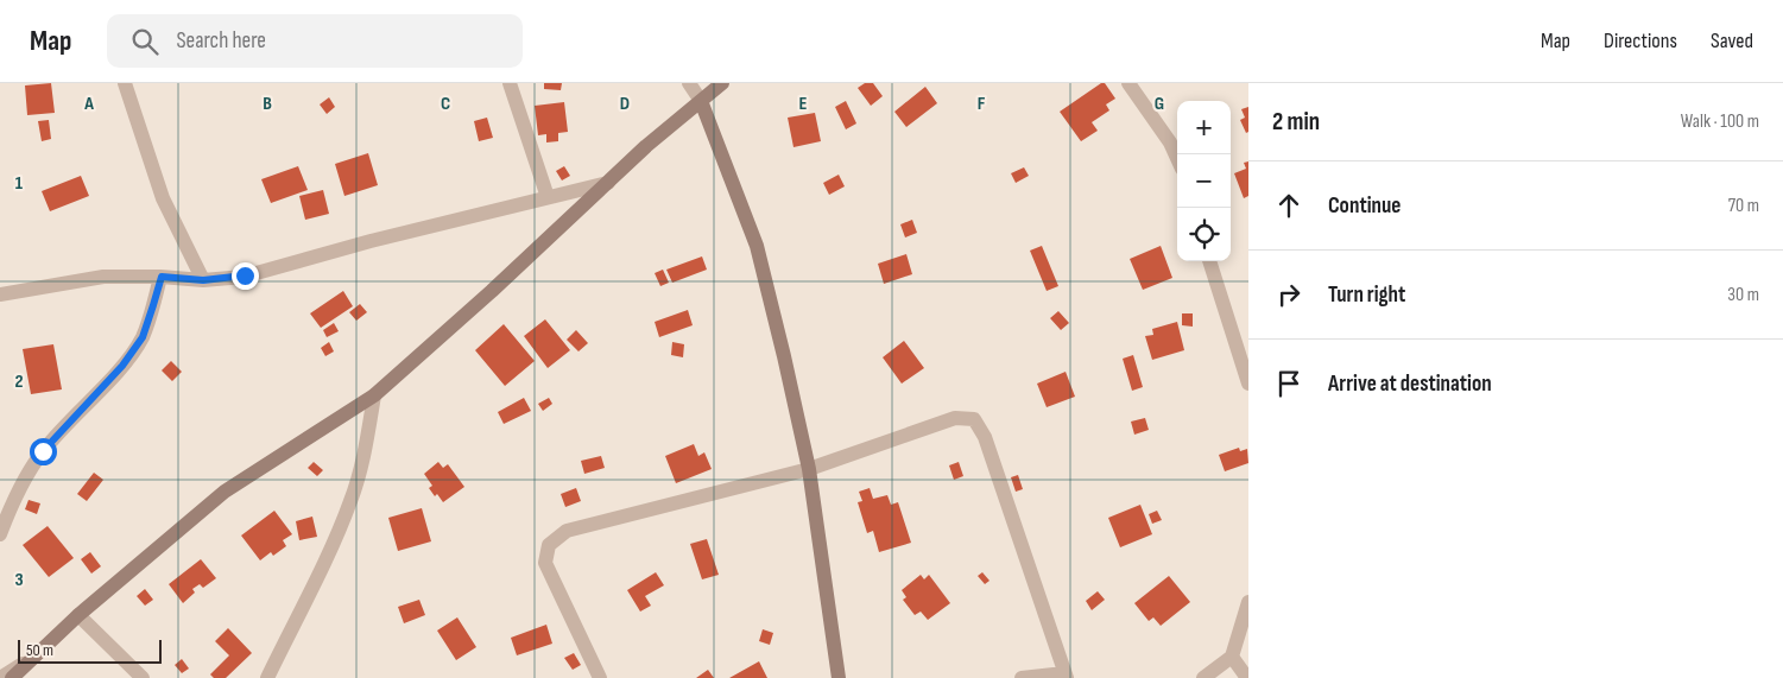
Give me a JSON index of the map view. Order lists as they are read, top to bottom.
{
  "scale_bar": "50 m",
  "page": {
    "header": "Map",
    "search": "Search here",
    "nav": ["Map", "Directions", "Saved"],
    "heading": ["2 min", "Walk · 100 m"],
    "map_buttons": ["+", "−"],
    "list": [
      ["Continue", "70 m"],
      ["Turn right", "30 m"],
      "Arrive at destination"
    ],
    "scale": "50 m"
  },
  "grid": {
    "columns": [
      "A",
      "B",
      "C",
      "D",
      "E",
      "F",
      "G"
    ],
    "rows": ["1", "2", "3"]
  }
}
